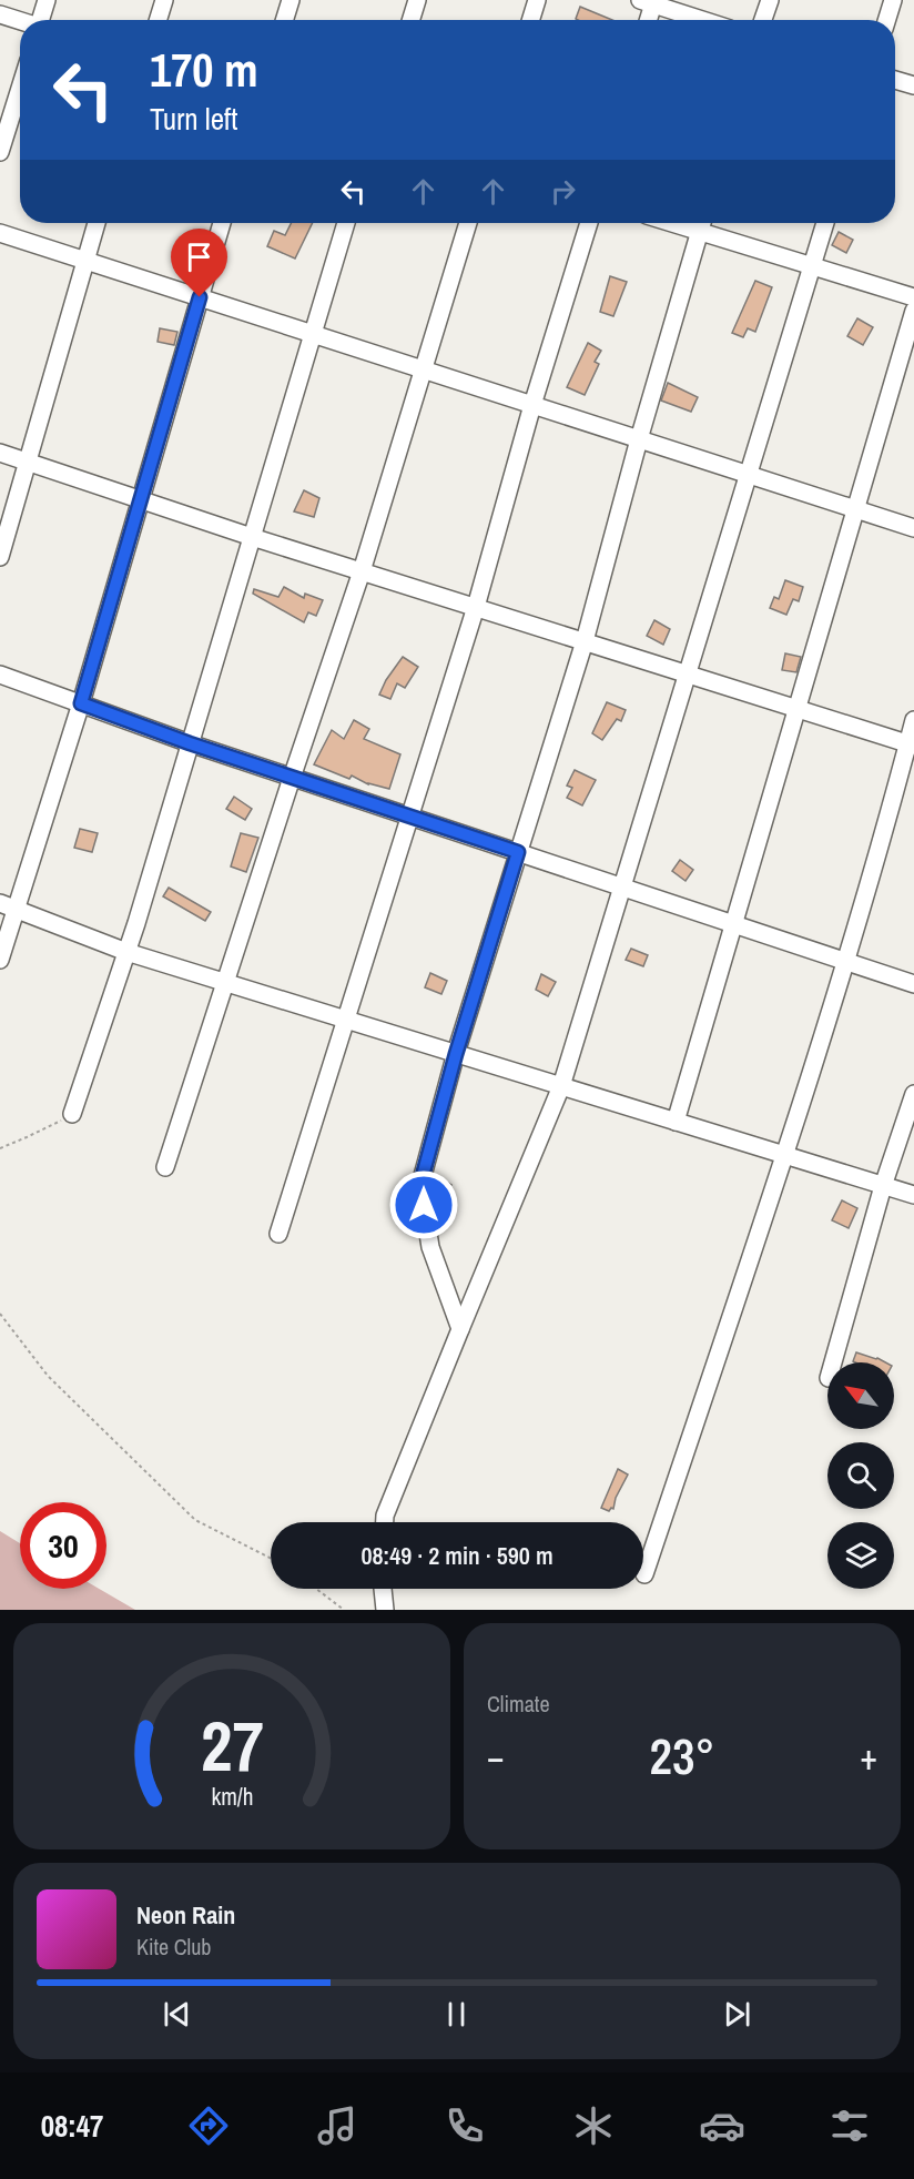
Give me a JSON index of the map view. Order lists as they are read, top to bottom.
{
  "north": "top left",
  "page": {
    "turn": ["170 m", "Turn left"],
    "limit": "30",
    "trip": "08:49 · 2 min · 590 m",
    "tile": "Climate",
    "heat": ["−", "23°", "+"],
    "song": ["Neon Rain", "Kite Club"],
    "tabs": "08:47",
    "gauge": ["27", "km/h"]
  }
}
